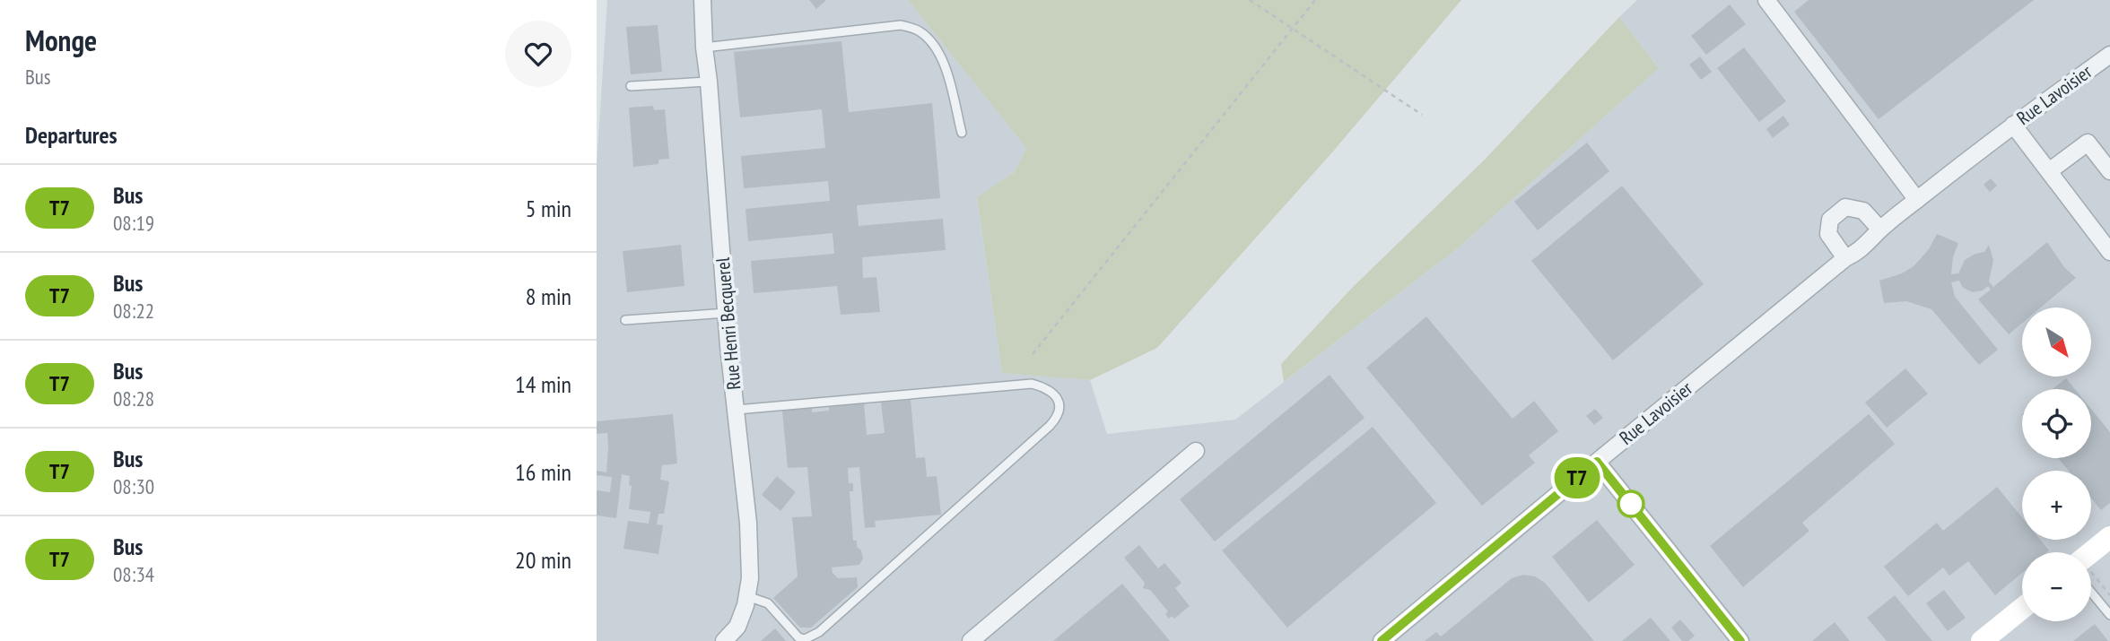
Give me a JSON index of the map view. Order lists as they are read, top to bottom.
{
  "streets": {
    "street": ["Rue Lavoisier", "Rue Henri Becquerel"]
  },
  "lines": ["bus line T7"],
  "north": "bottom right",
  "page": {
    "heading": [
      ["Monge", "Bus"],
      "Departures"
    ],
    "on_map": "T7",
    "list": [
      {
        "mark": "T7",
        "name": "Bus",
        "note": "08:19",
        "value": "5 min"
      },
      {
        "mark": "T7",
        "name": "Bus",
        "note": "08:22",
        "value": "8 min"
      },
      {
        "mark": "T7",
        "name": "Bus",
        "note": "08:28",
        "value": "14 min"
      },
      {
        "mark": "T7",
        "name": "Bus",
        "note": "08:30",
        "value": "16 min"
      },
      {
        "mark": "T7",
        "name": "Bus",
        "note": "08:34",
        "value": "20 min"
      }
    ],
    "map_buttons": ["+", "−"]
  }
}
